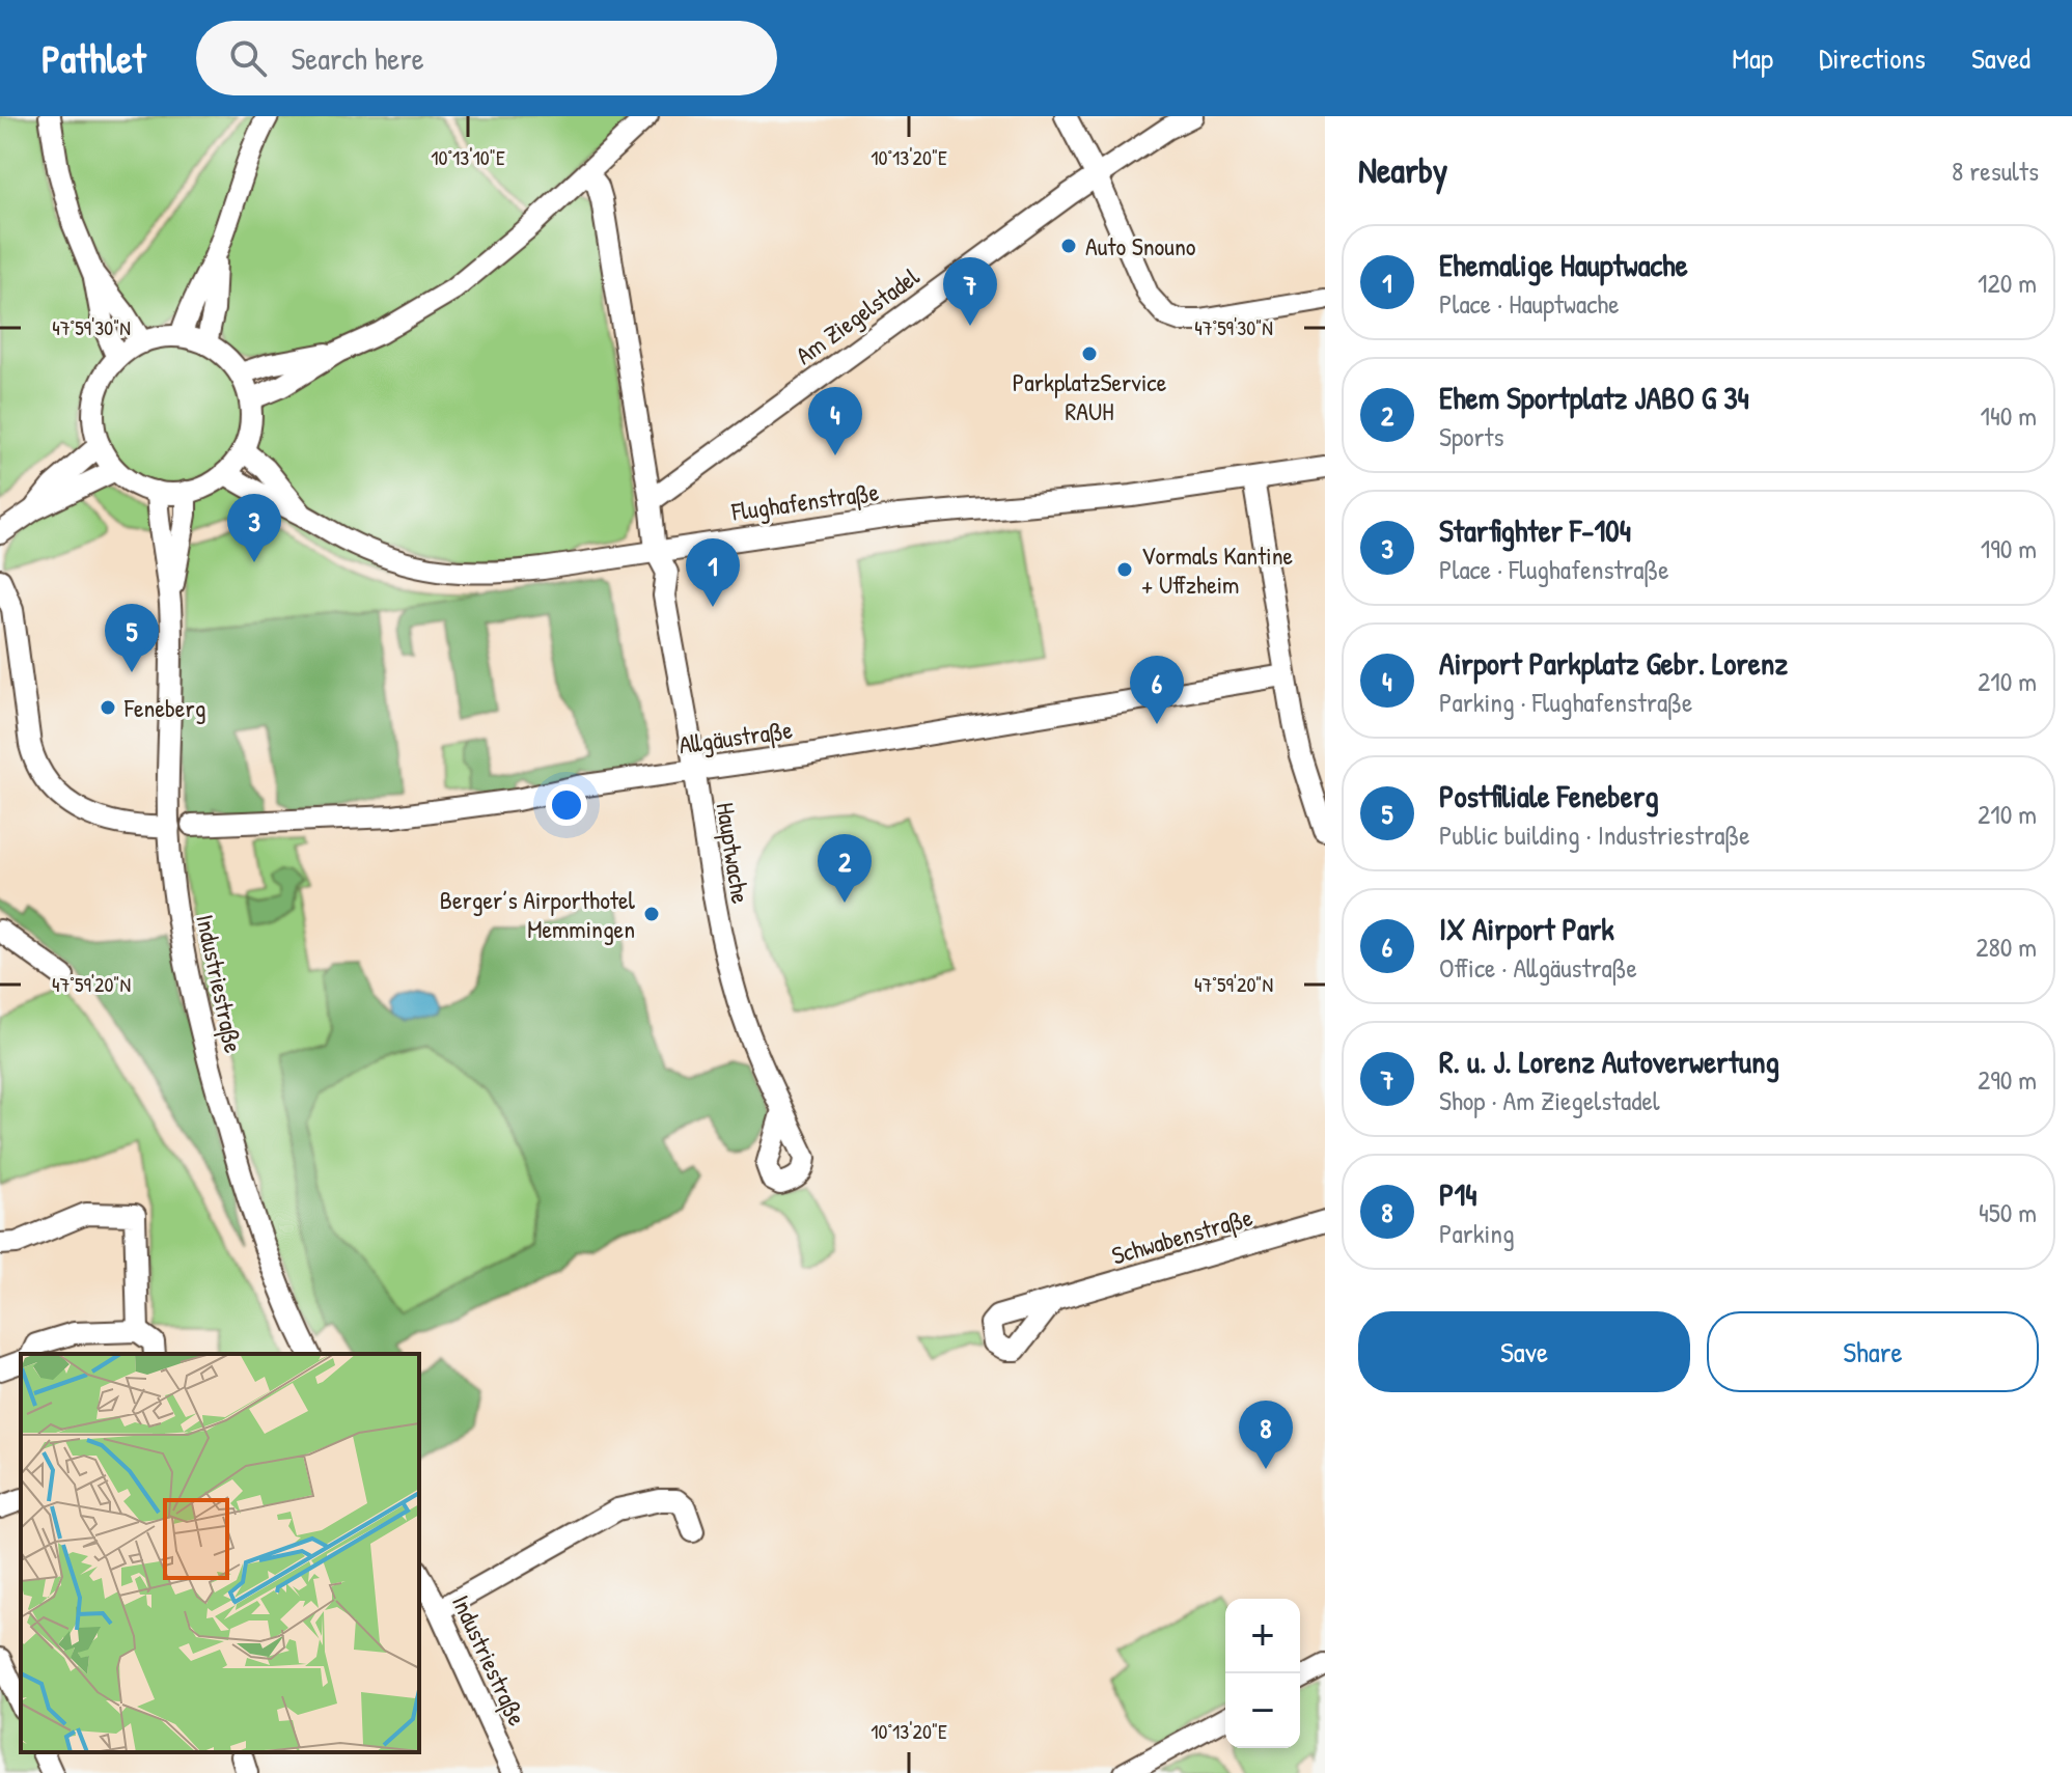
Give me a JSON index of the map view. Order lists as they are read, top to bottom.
{
  "streets": {
    "street": [
      "Am Ziegelstadel",
      "Flughafenstraße",
      "Allgäustraße",
      "Hauptwache",
      "Industriestraße",
      "Schwabenstraße"
    ]
  },
  "crossings": [
    ["Am Ziegelstadel", "Hauptwache"],
    ["Flughafenstraße", "Hauptwache"],
    ["Flughafenstraße", "Industriestraße"],
    ["Allgäustraße", "Hauptwache"]
  ],
  "places": [
    "Auto Snouno",
    "ParkplatzService RAUH",
    "Vormals Kantine + Uffzheim",
    "Feneberg",
    "Berger’s Airporthotel Memmingen"
  ],
  "page": {
    "header": "Pathlet",
    "search": "Search here",
    "nav": ["Map", "Directions", "Saved"],
    "heading": ["Nearby", "8 results"],
    "list": [
      {
        "mark": "1",
        "name": "Ehemalige Hauptwache",
        "note": "Place · Hauptwache",
        "value": "120 m"
      },
      {
        "mark": "2",
        "name": "Ehem Sportplatz JABO G 34",
        "note": "Sports",
        "value": "140 m"
      },
      {
        "mark": "3",
        "name": "Starfighter F-104",
        "note": "Place · Flughafenstraße",
        "value": "190 m"
      },
      {
        "mark": "4",
        "name": "Airport Parkplatz Gebr. Lorenz",
        "note": "Parking · Flughafenstraße",
        "value": "210 m"
      },
      {
        "mark": "5",
        "name": "Postfiliale Feneberg",
        "note": "Public building · Industriestraße",
        "value": "210 m"
      },
      {
        "mark": "6",
        "name": "IX Airport Park",
        "note": "Office · Allgäustraße",
        "value": "280 m"
      },
      {
        "mark": "7",
        "name": "R. u. J. Lorenz Autoverwertung",
        "note": "Shop · Am Ziegelstadel",
        "value": "290 m"
      },
      {
        "mark": "8",
        "name": "P14",
        "note": "Parking",
        "value": "450 m"
      }
    ],
    "pins": [
      "7",
      "4",
      "3",
      "1",
      "5",
      "6",
      "2",
      "8"
    ],
    "buttons": ["Save", "Share"],
    "map_buttons": ["+", "−"]
  },
  "coordinates": [
    "10°13'10\"E",
    "10°13'20\"E",
    "47°59'30\"N",
    "47°59'20\"N"
  ]
}
